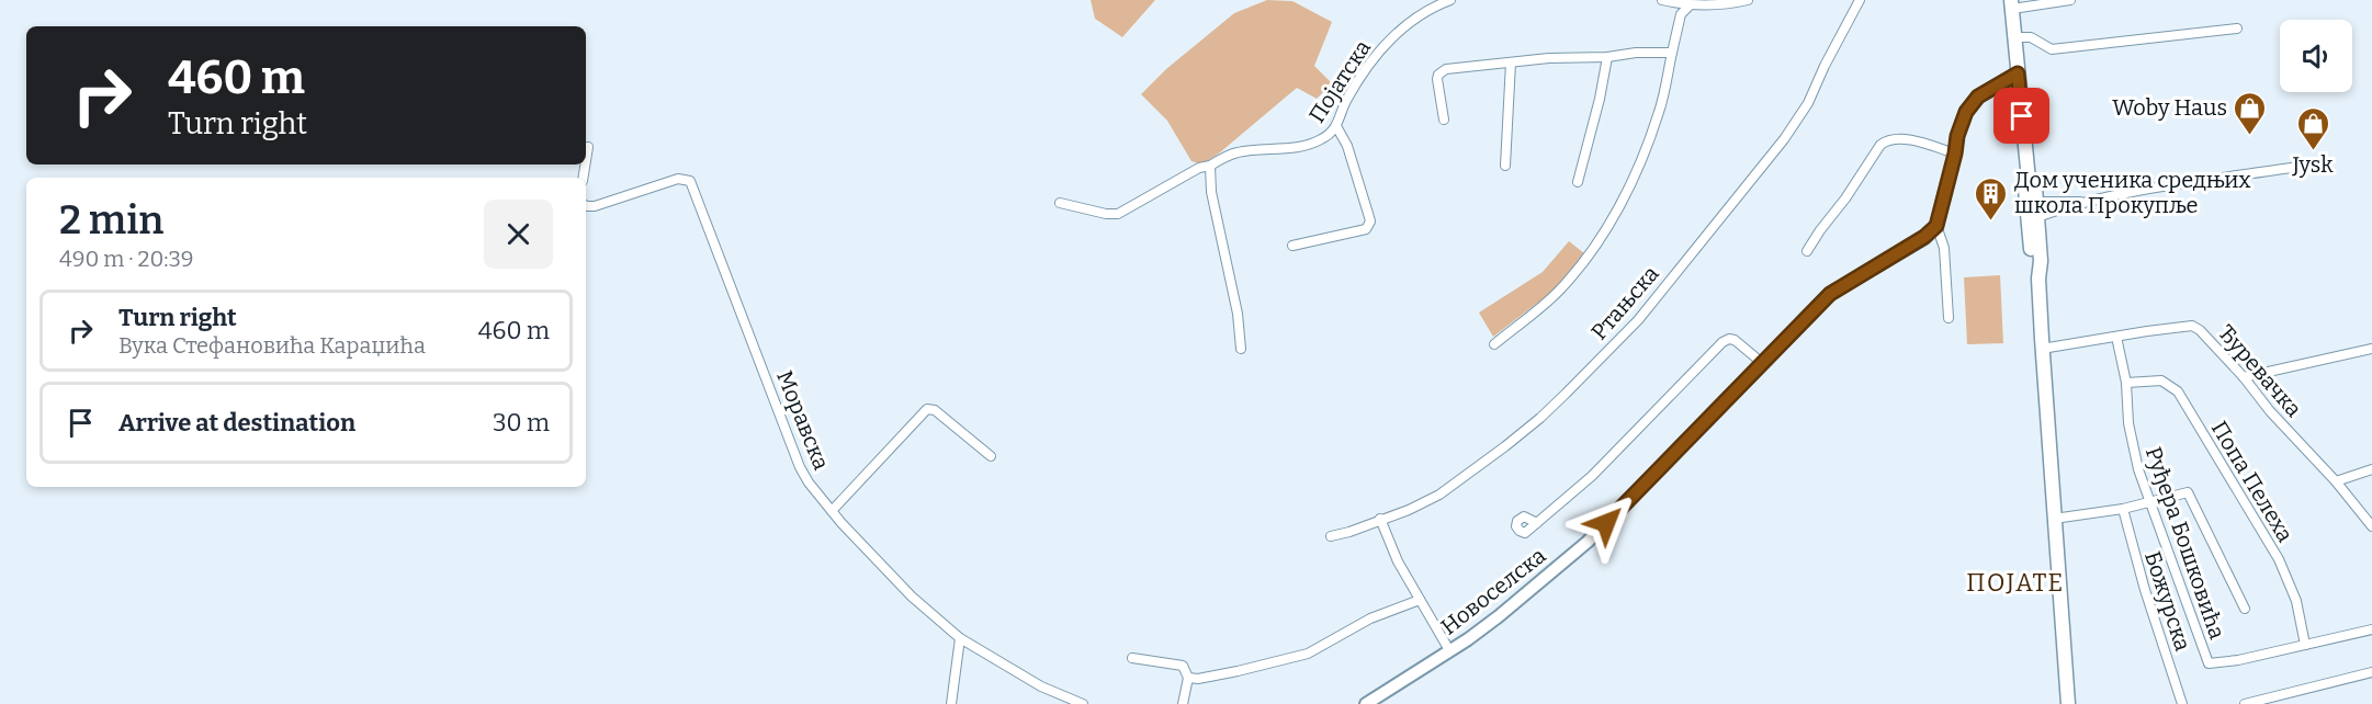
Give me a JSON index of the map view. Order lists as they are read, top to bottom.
{
  "streets": {
    "street": [
      "Појатска",
      "Ртањска",
      "Ђуревачка",
      "Моравска",
      "Попа Пелеха",
      "Руђера Бошковића",
      "Новоселска",
      "Божурска"
    ]
  },
  "crossings": [
    ["Ђуревачка", "Руђера Бошковића"],
    ["Попа Пелеха", "Руђера Бошковића"]
  ],
  "districts": ["ПОЈАТЕ"],
  "places": {
    "shop": ["Woby Haus", "Jysk"],
    "building": ["Дом ученика средњих школа Прокупље"]
  },
  "page": {
    "turn": ["460 m", "Turn right"],
    "heading": ["2 min", "490 m · 20:39"],
    "list": [
      {
        "name": "Turn right",
        "note": "Вука Стефановића Караџића",
        "value": "460 m"
      },
      {
        "name": "Arrive at destination",
        "value": "30 m"
      }
    ]
  }
}
